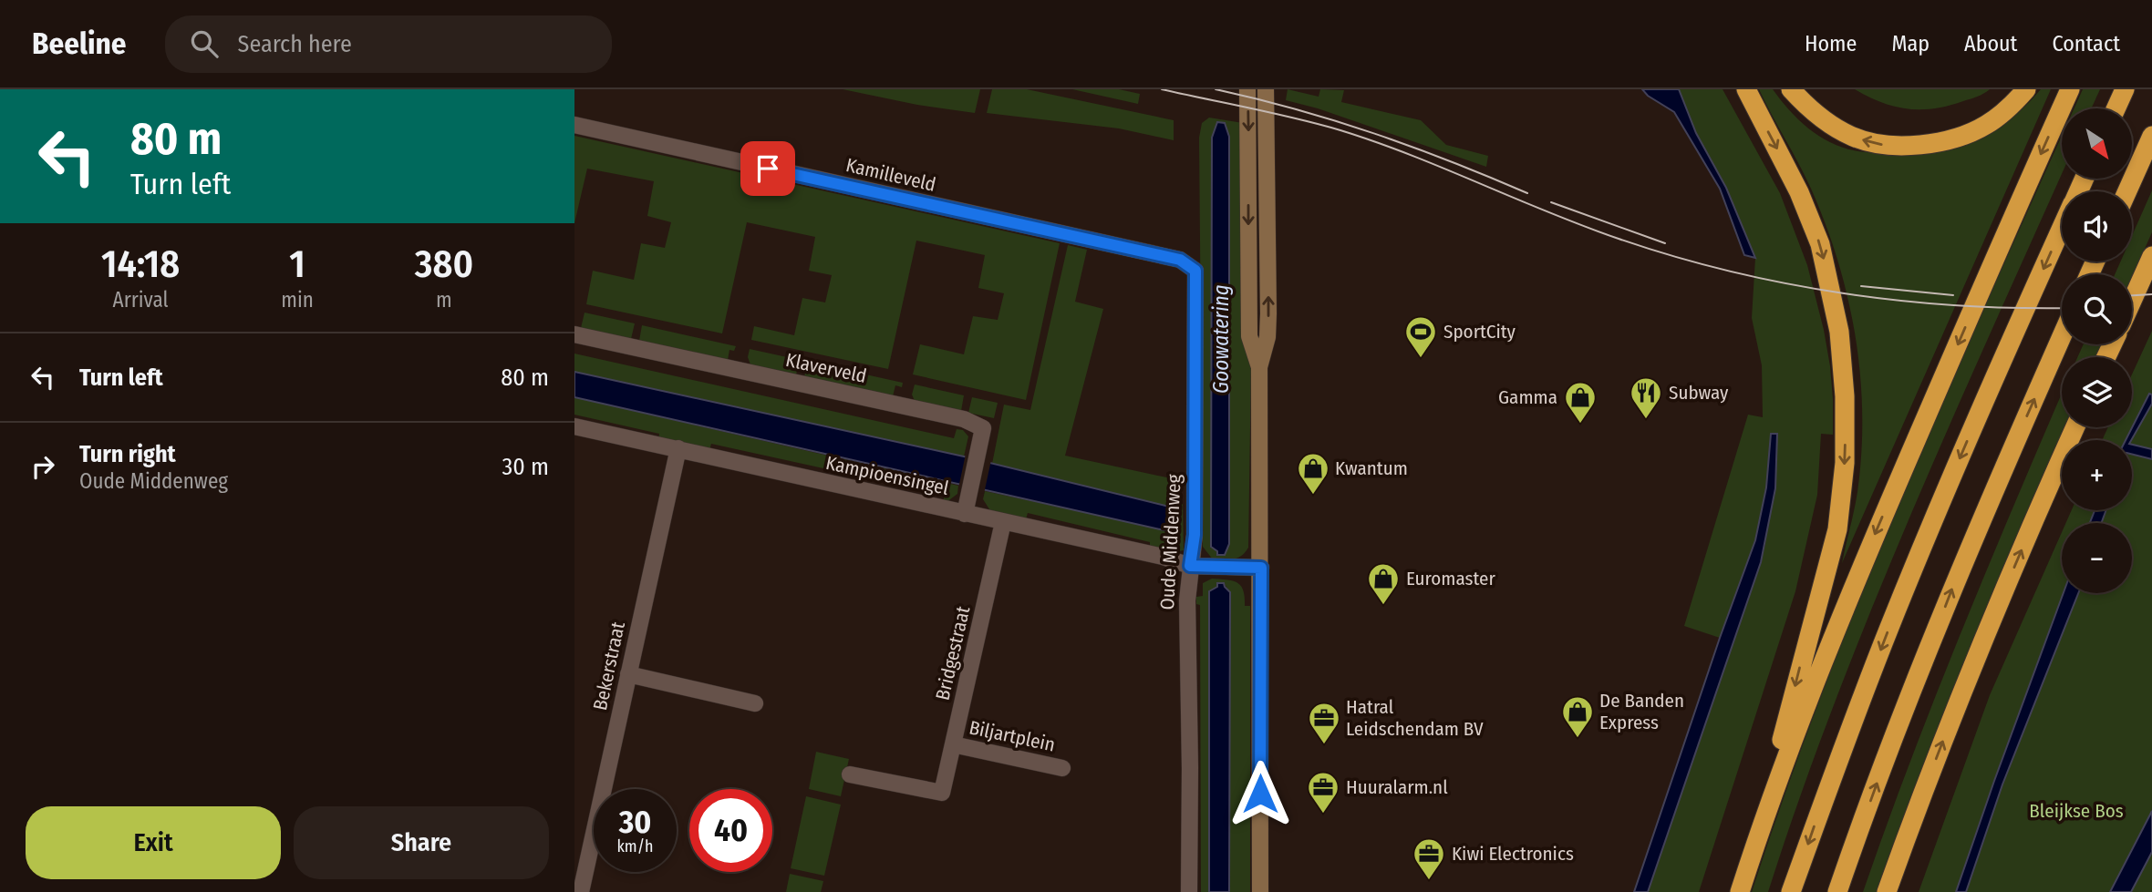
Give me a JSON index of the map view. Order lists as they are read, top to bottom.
{
  "streets": {
    "street": [
      "Kamilleveld",
      "Klaverveld",
      "Kampioensingel",
      "Oude Middenweg",
      "Bridgestraat",
      "Bekerstraat",
      "Biljartplein"
    ]
  },
  "crossings": [
    ["Kamilleveld", "Oude Middenweg"],
    ["Klaverveld", "Kampioensingel"],
    ["Kampioensingel", "Oude Middenweg"],
    ["Kampioensingel", "Bridgestraat"],
    ["Kampioensingel", "Bekerstraat"],
    ["Bridgestraat", "Biljartplein"]
  ],
  "water": ["Goowatering"],
  "parks": ["Bleijkse Bos"],
  "places": {
    "sports": ["SportCity"],
    "restaurant": ["Subway"],
    "shop": [
      "Gamma",
      "Kwantum",
      "Euromaster",
      "De Banden Express"
    ],
    "office": ["Hatral Leidschendam BV", "Huuralarm.nl", "Kiwi Electronics"]
  },
  "north": "bottom right",
  "page": {
    "header": "Beeline",
    "search": "Search here",
    "nav": [
      "Home",
      "Map",
      "About",
      "Contact"
    ],
    "turn": ["80 m", "Turn left"],
    "map_buttons": ["+", "−"],
    "eta": [
      "14:18",
      "Arrival",
      "1",
      "min",
      "380",
      "m"
    ],
    "list": [
      {
        "name": "Turn left",
        "value": "80 m"
      },
      {
        "name": "Turn right",
        "note": "Oude Middenweg",
        "value": "30 m"
      }
    ],
    "speed": "30 km/h",
    "limit": "40",
    "buttons": ["Exit", "Share"]
  }
}
